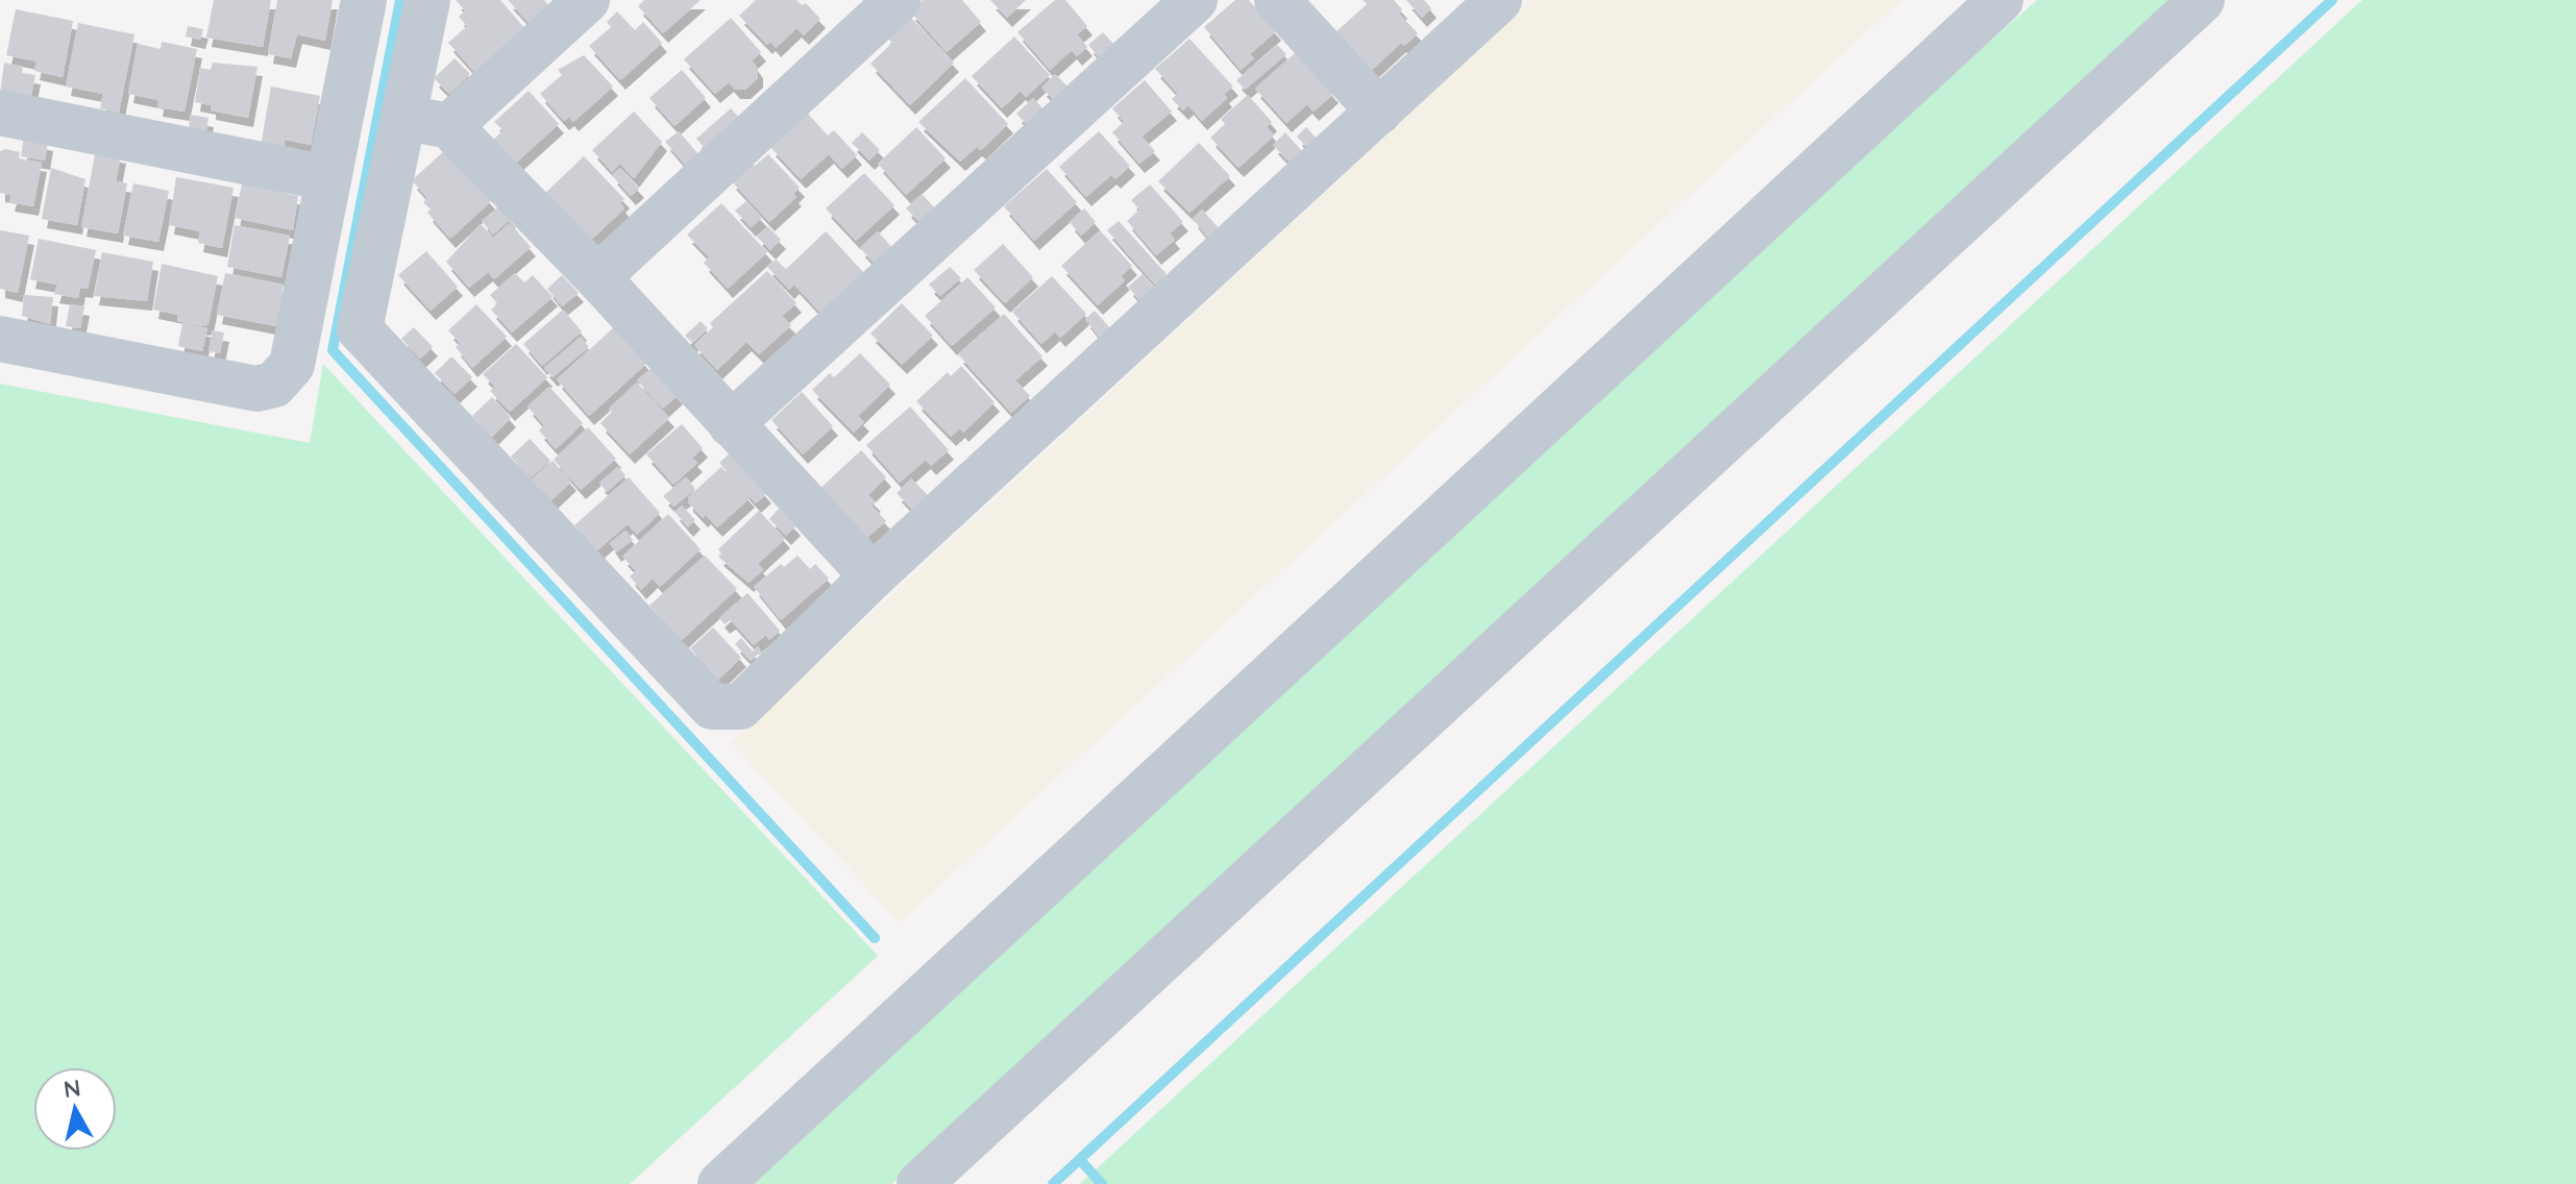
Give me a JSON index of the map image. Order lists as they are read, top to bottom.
{
  "north": "top"
}
